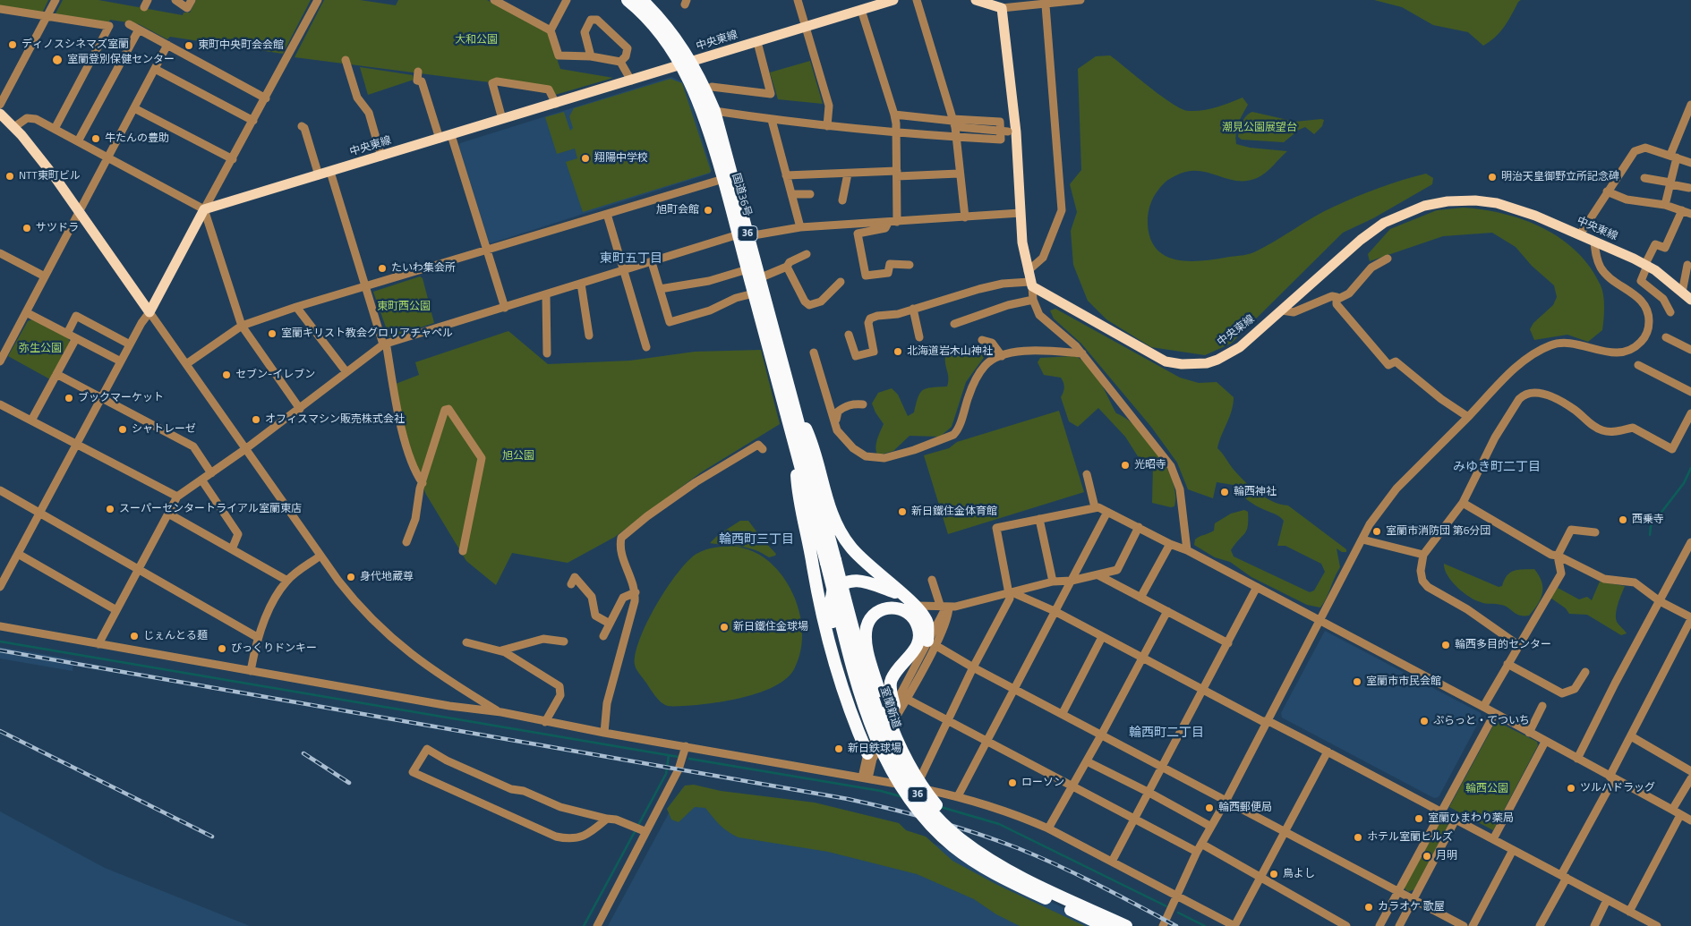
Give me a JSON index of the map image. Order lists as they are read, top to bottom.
{
  "streets": {
    "highway": ["国道36号", "36", "室蘭新道"],
    "main road": ["中央東線"]
  },
  "crossings": [
    ["中央東線", "国道36号"],
    ["国道36号", "室蘭新道"]
  ],
  "districts": [
    "東町五丁目",
    "みゆき町二丁目",
    "輪西町三丁目",
    "輪西町二丁目"
  ],
  "parks": [
    "大和公園",
    "潮見公園展望台",
    "東町西公園",
    "弥生公園",
    "旭公園",
    "輪西公園"
  ],
  "places": [
    "ディノスシネマズ室蘭",
    "東町中央町会会館",
    "室蘭登別保健センター",
    "牛たんの豊助",
    "翔陽中学校",
    "NTT東町ビル",
    "明治天皇御野立所記念碑",
    "旭町会館",
    "サツドラ",
    "たいわ集会所",
    "室蘭キリスト教会グロリアチャペル",
    "北海道岩木山神社",
    "セブン-イレブン",
    "ブックマーケット",
    "オフィスマシン販売株式会社",
    "シャトレーゼ",
    "光昭寺",
    "輪西神社",
    "スーパーセンタートライアル室蘭東店",
    "新日鐵住金体育館",
    "西乗寺",
    "室蘭市消防団 第6分団",
    "身代地蔵尊",
    "新日鐵住金球場",
    "じぇんとる麺",
    "輪西多目的センター",
    "びっくりドンキー",
    "室蘭市市民会館",
    "ぷらっと・てついち",
    "新日鉄球場",
    "ローソン",
    "ツルハドラッグ",
    "輪西郵便局",
    "室蘭ひまわり薬局",
    "ホテル室蘭ヒルズ",
    "月明",
    "鳥よし",
    "カラオケ 歌屋"
  ]
}
